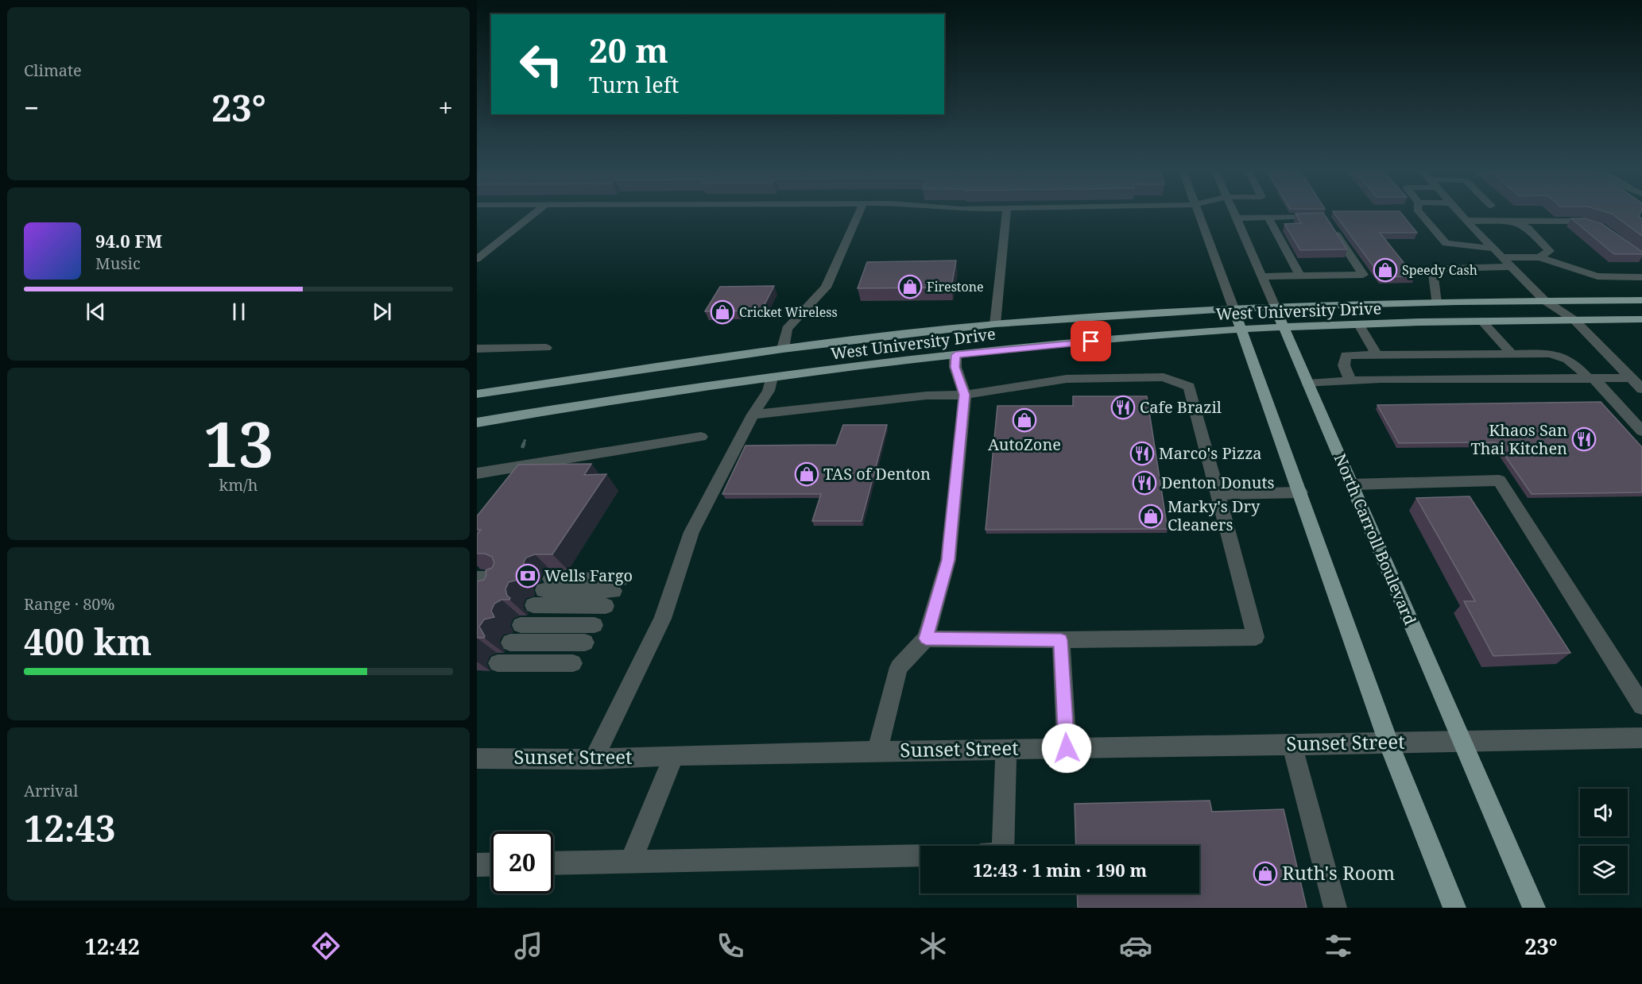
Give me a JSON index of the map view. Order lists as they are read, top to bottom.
{
  "streets": {
    "main road": ["West University Drive", "North Carroll Boulevard"],
    "street": ["Sunset Street"]
  },
  "crossings": [
    ["West University Drive", "North Carroll Boulevard"],
    ["North Carroll Boulevard", "Sunset Street"]
  ],
  "places": {
    "shop": [
      "Speedy Cash",
      "Firestone",
      "Cricket Wireless",
      "AutoZone",
      "TAS of Denton",
      "Marky's Dry Cleaners",
      "Ruth's Room"
    ],
    "restaurant": [
      "Cafe Brazil",
      "Khaos San Thai Kitchen",
      "Marco's Pizza",
      "Denton Donuts"
    ],
    "bank": ["Wells Fargo"]
  },
  "page": {
    "tile": [
      "Climate",
      ["13", "km/h"],
      ["Range · 80%", "400 km"],
      ["Arrival", "12:43"]
    ],
    "turn": ["20 m", "Turn left"],
    "heat": ["−", "23°", "+"],
    "song": ["94.0 FM", "Music"],
    "limit": "20",
    "trip": "12:43 · 1 min · 190 m",
    "tabs": ["12:42", "23°"]
  }
}
